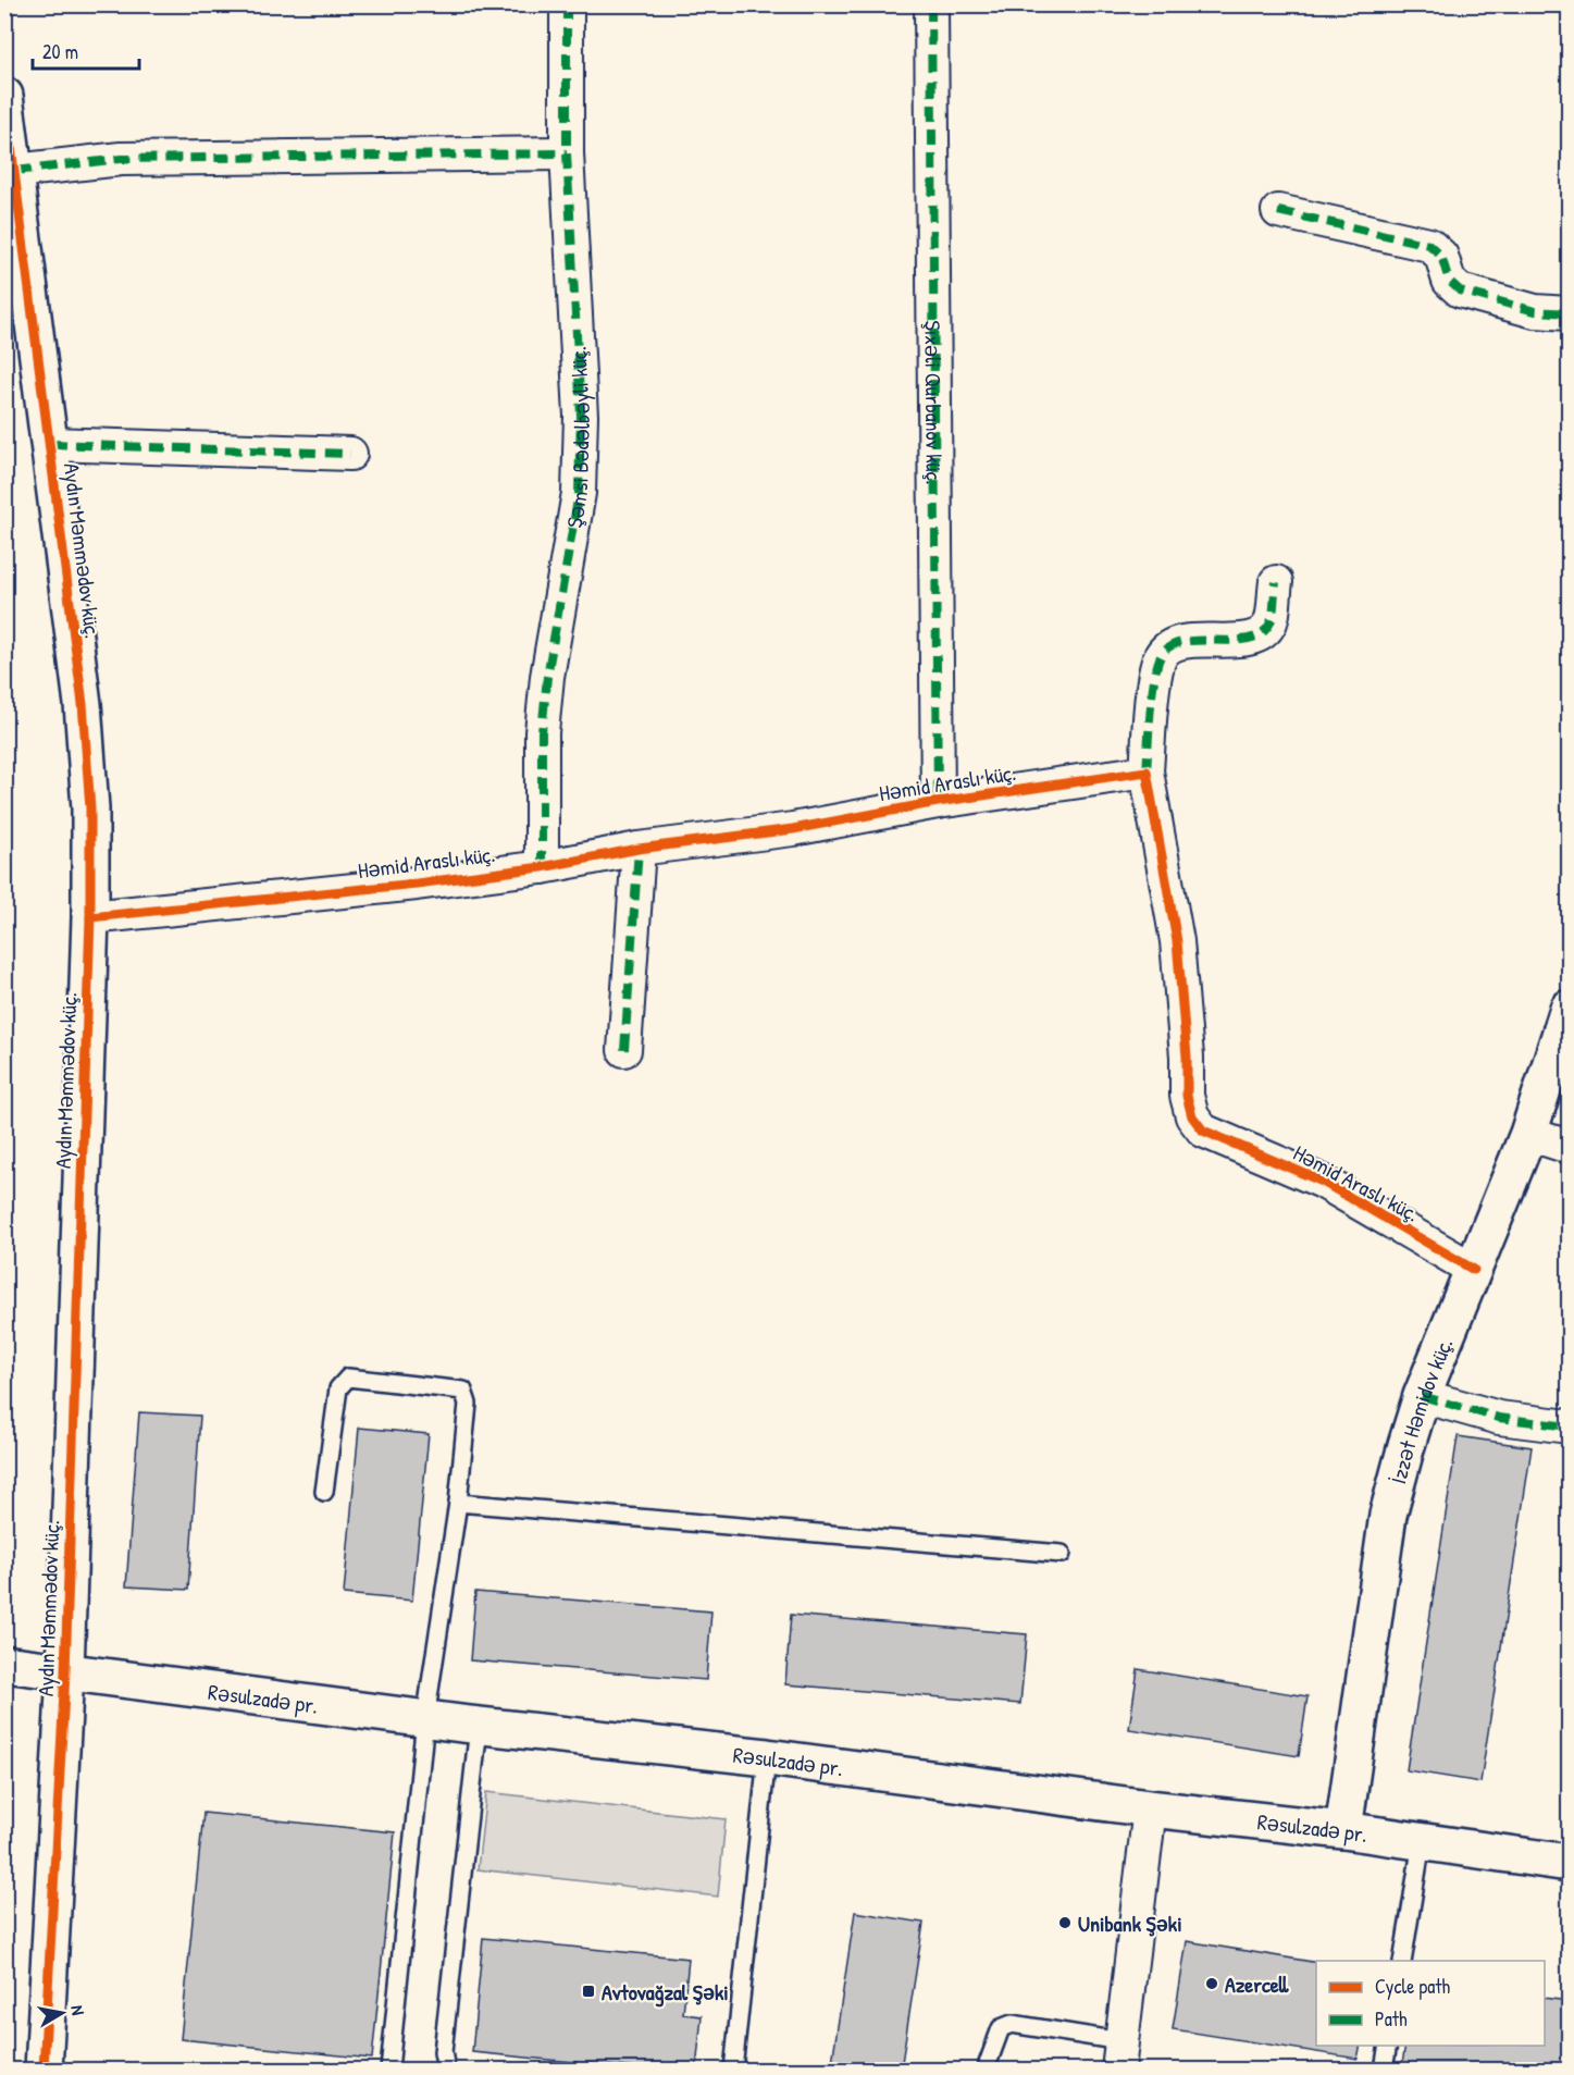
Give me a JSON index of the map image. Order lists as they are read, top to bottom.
{
  "streets": {
    "street": [
      "Şıxəli Qurbanov küç.",
      "Şəmsi Bədəlbəyli küç.",
      "Aydın Məmmədov küç.",
      "Həmid Araslı küç.",
      "İzzət Həmidov küç.",
      "Rəsulzadə pr."
    ]
  },
  "crossings": [
    ["Şıxəli Qurbanov küç.", "Həmid Araslı küç."],
    ["Şəmsi Bədəlbəyli küç.", "Həmid Araslı küç."],
    ["Aydın Məmmədov küç.", "Həmid Araslı küç."],
    ["Aydın Məmmədov küç.", "Rəsulzadə pr."],
    ["Həmid Araslı küç.", "İzzət Həmidov küç."],
    ["İzzət Həmidov küç.", "Rəsulzadə pr."]
  ],
  "places": {
    "other": ["Unibank Şəki", "Azercell"],
    "transit": ["Avtovağzal Şəki"]
  },
  "legend": ["Cycle path", "Path"],
  "scale_bar": "20 m",
  "north": "right"
}
